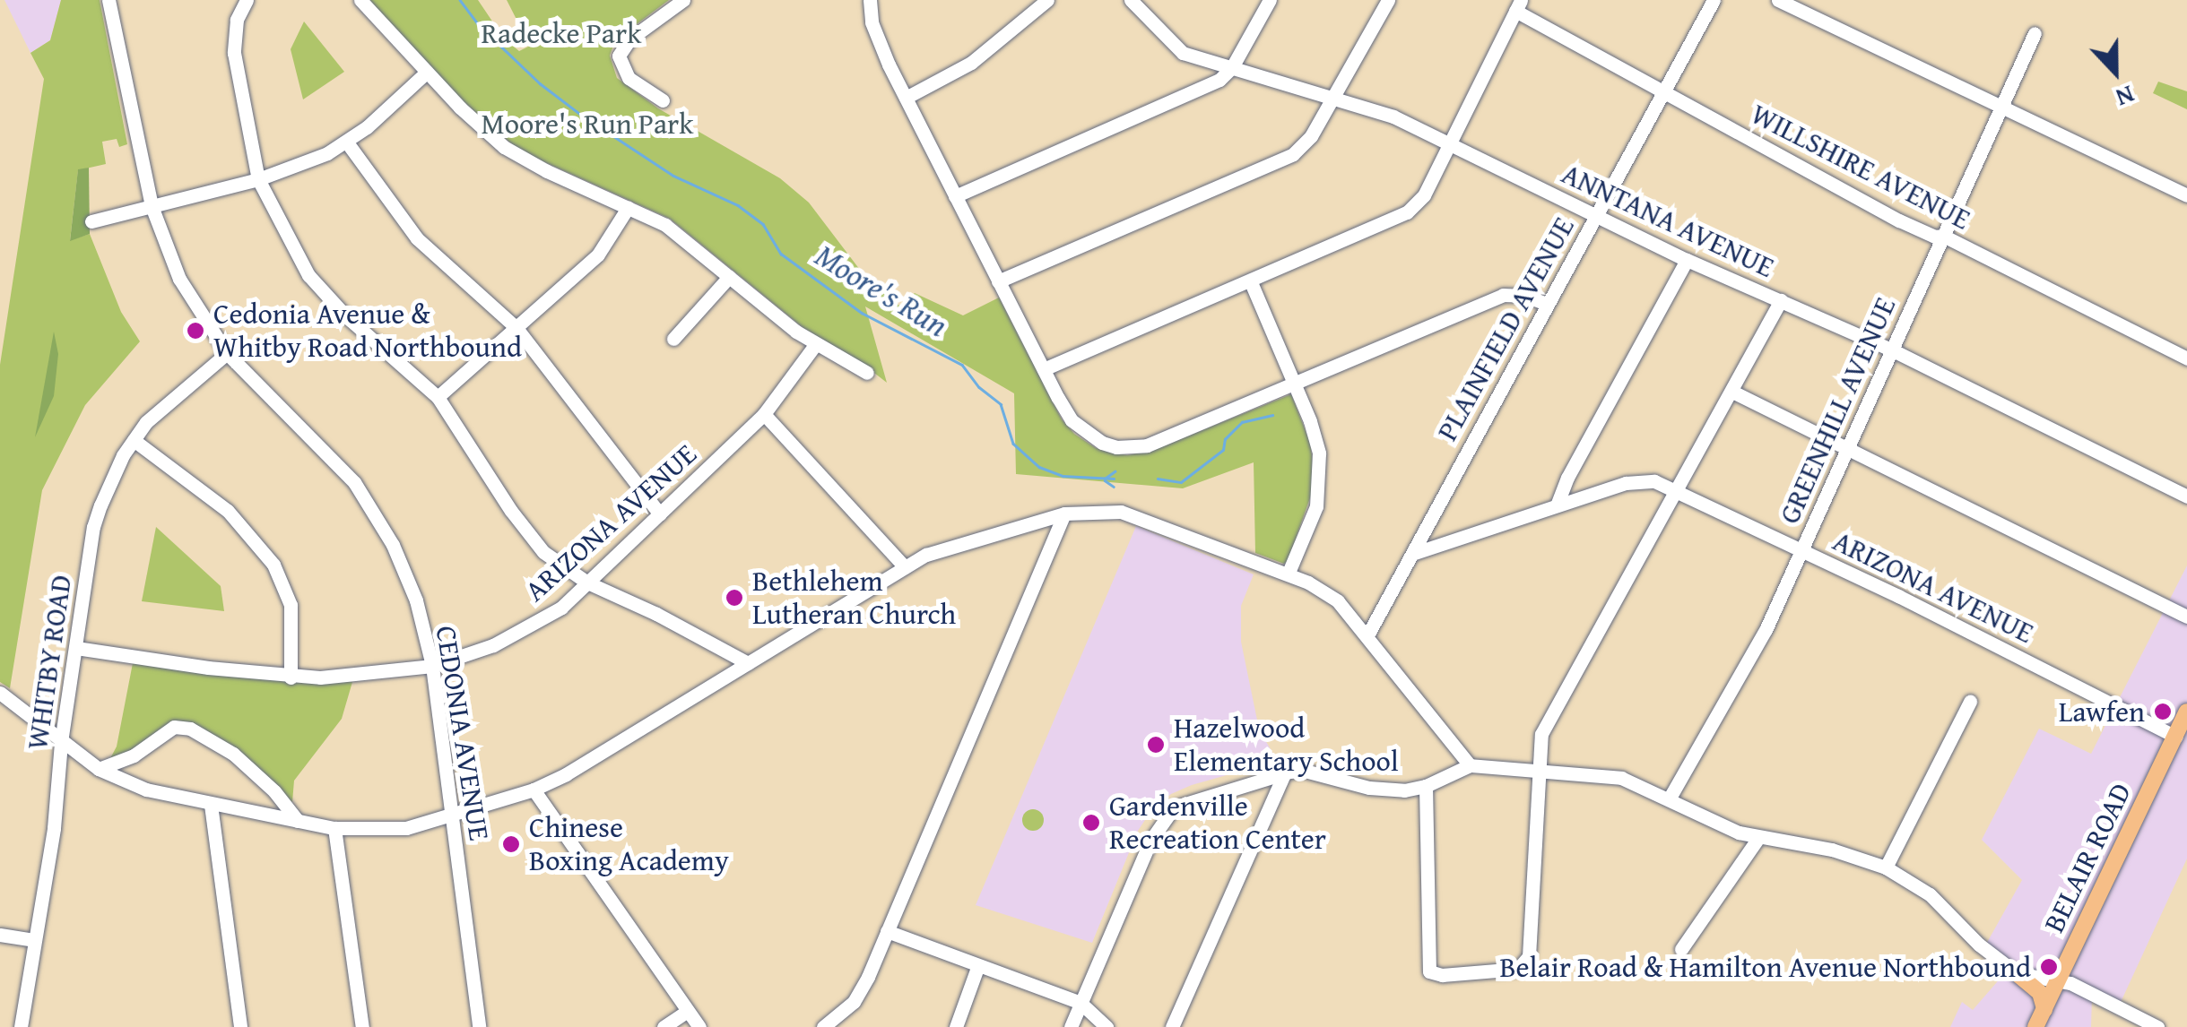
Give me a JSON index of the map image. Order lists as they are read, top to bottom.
{
  "streets": {
    "main road": ["BELAIR ROAD"],
    "street": [
      "WILLSHIRE AVENUE",
      "ANNTANA AVENUE",
      "PLAINFIELD AVENUE",
      "GREENHILL AVENUE",
      "ARIZONA AVENUE",
      "WHITBY ROAD",
      "CEDONIA AVENUE"
    ]
  },
  "crossings": [
    ["WILLSHIRE AVENUE", "PLAINFIELD AVENUE"],
    ["WILLSHIRE AVENUE", "GREENHILL AVENUE"],
    ["ANNTANA AVENUE", "PLAINFIELD AVENUE"],
    ["ANNTANA AVENUE", "GREENHILL AVENUE"],
    ["PLAINFIELD AVENUE", "ARIZONA AVENUE"],
    ["GREENHILL AVENUE", "ARIZONA AVENUE"],
    ["ARIZONA AVENUE", "WHITBY ROAD"],
    ["ARIZONA AVENUE", "CEDONIA AVENUE"],
    ["ARIZONA AVENUE", "BELAIR ROAD"],
    ["WHITBY ROAD", "CEDONIA AVENUE"]
  ],
  "water": ["Moore's Run"],
  "parks": ["Radecke Park", "Moore's Run Park"],
  "places": [
    "Cedonia Avenue & Whitby Road Northbound",
    "Bethlehem Lutheran Church",
    "Lawfen",
    "Hazelwood Elementary School",
    "Gardenville Recreation Center",
    "Chinese Boxing Academy",
    "Belair Road & Hamilton Avenue Northbound"
  ],
  "north": "bottom"
}
